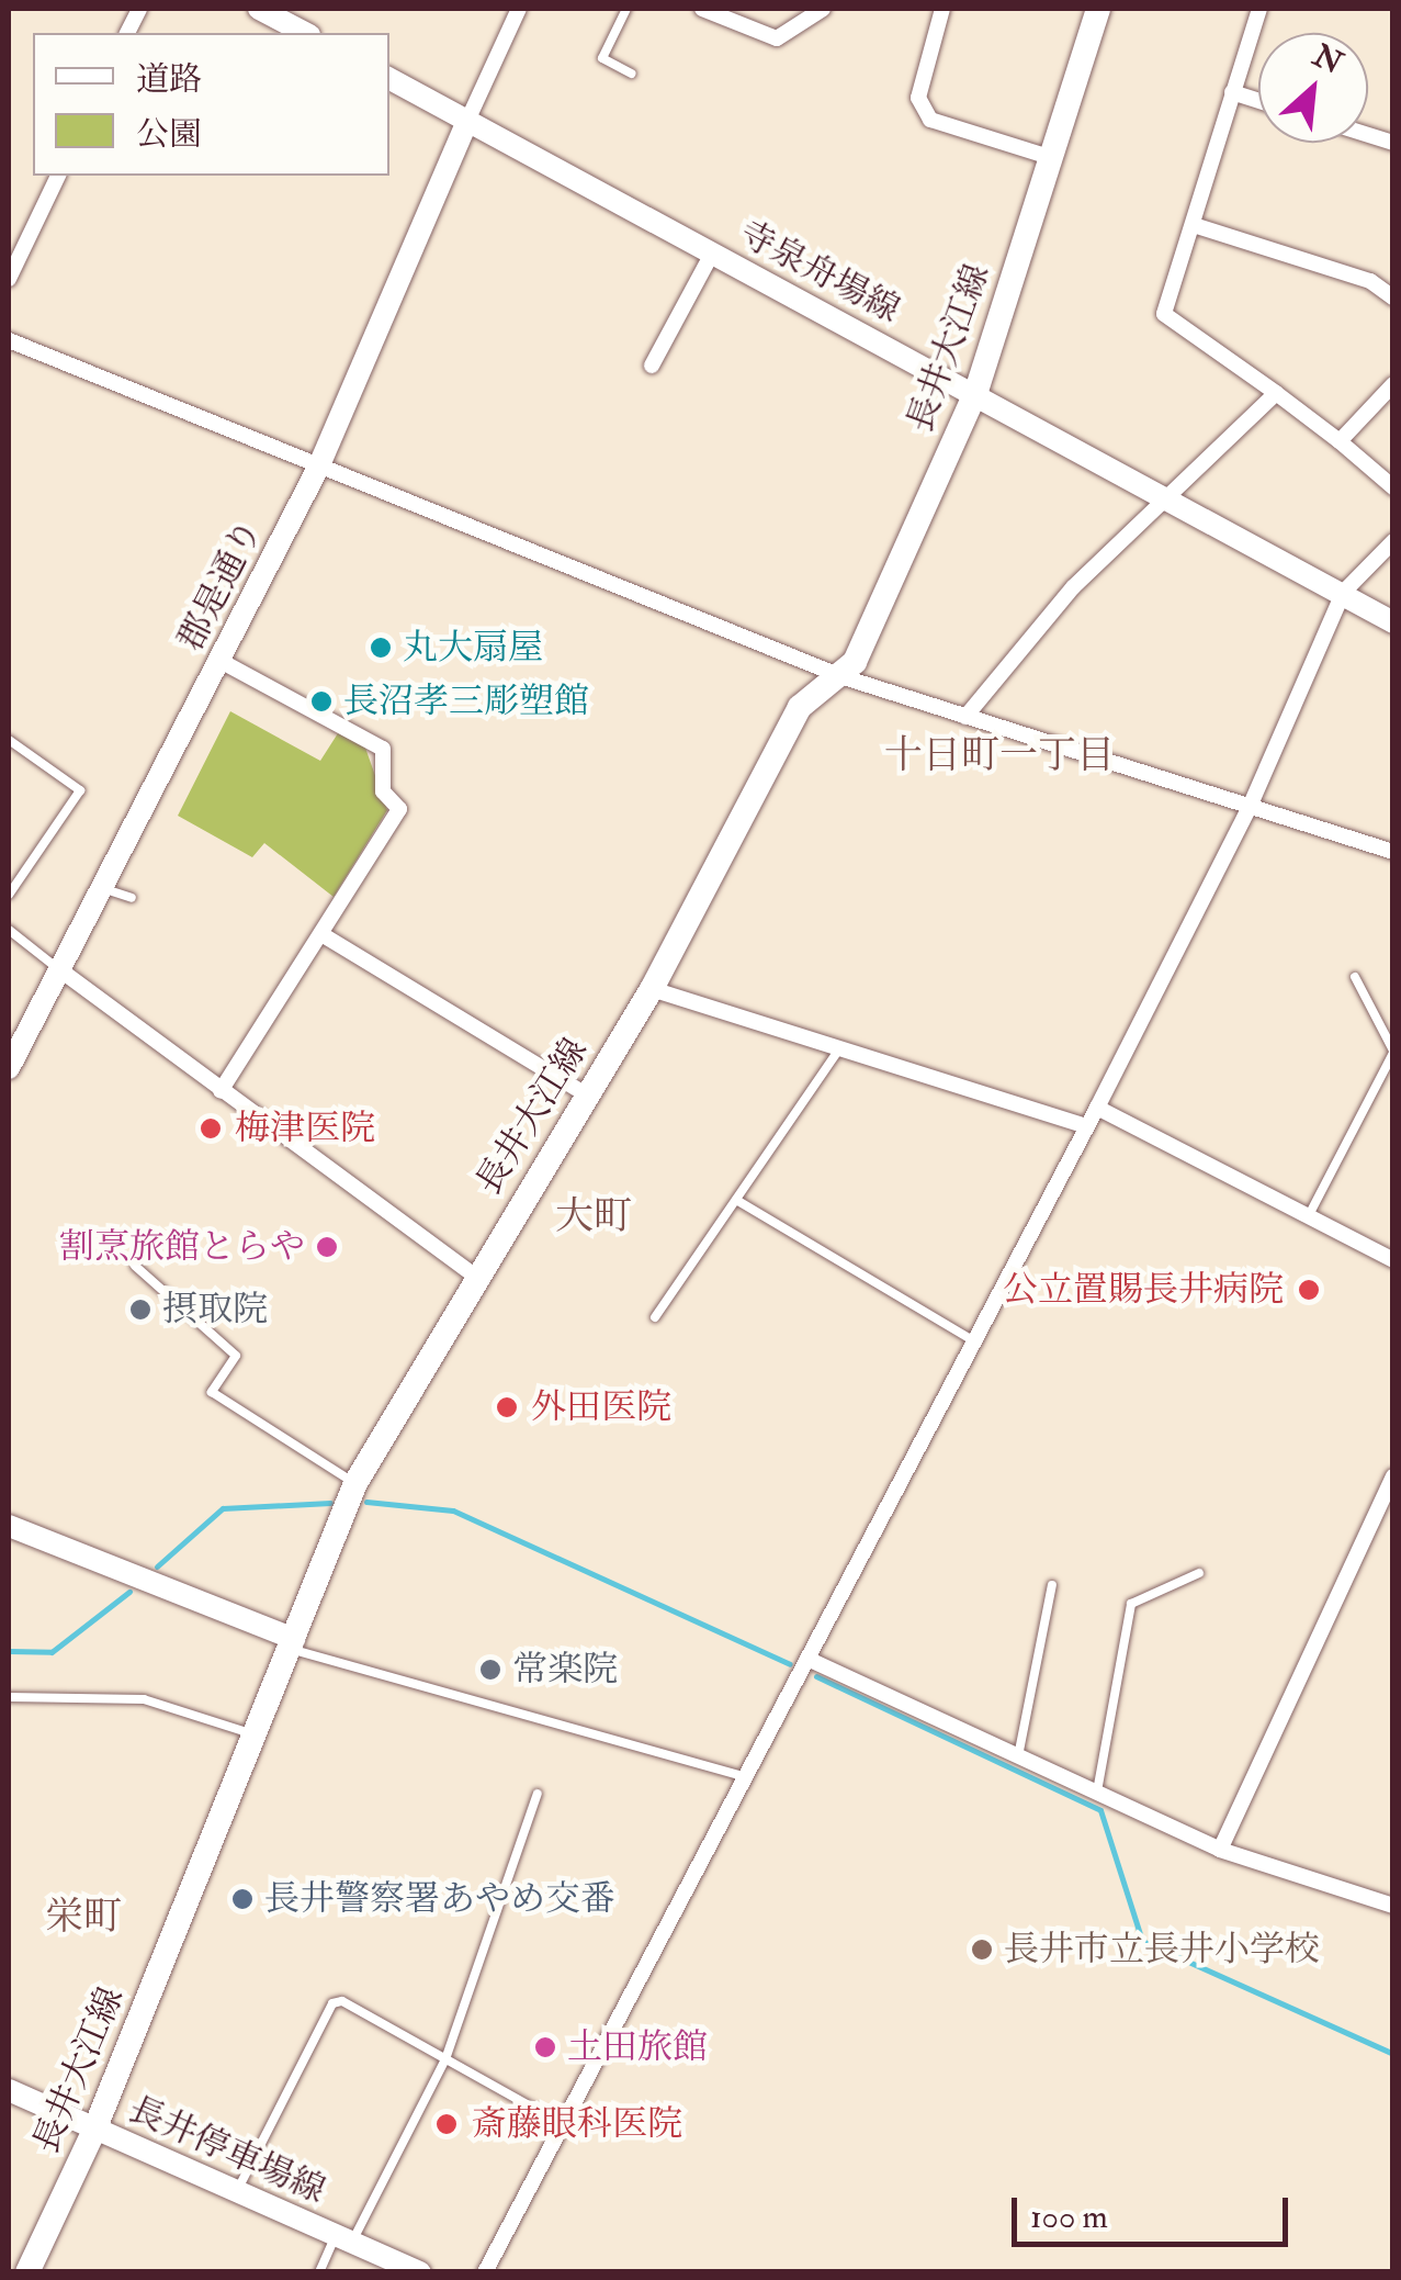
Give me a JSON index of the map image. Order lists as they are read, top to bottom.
{
  "streets": {
    "main road": [
      "寺泉舟場線",
      "長井大江線",
      "郡是通り",
      "長井停車場線"
    ]
  },
  "crossings": [
    ["寺泉舟場線", "長井大江線"],
    ["寺泉舟場線", "郡是通り"],
    ["長井大江線", "長井停車場線"]
  ],
  "districts": ["十日町一丁目", "大町", "栄町"],
  "places": [
    "丸大扇屋",
    "長沼孝三彫塑館",
    "梅津医院",
    "割烹旅館とらや",
    "公立置賜長井病院",
    "摂取院",
    "外田医院",
    "常楽院",
    "長井警察署あやめ交番",
    "長井市立長井小学校",
    "土田旅館",
    "斎藤眼科医院"
  ],
  "legend": ["道路", "公園"],
  "scale_bar": "100 m",
  "north": "top right"
}
